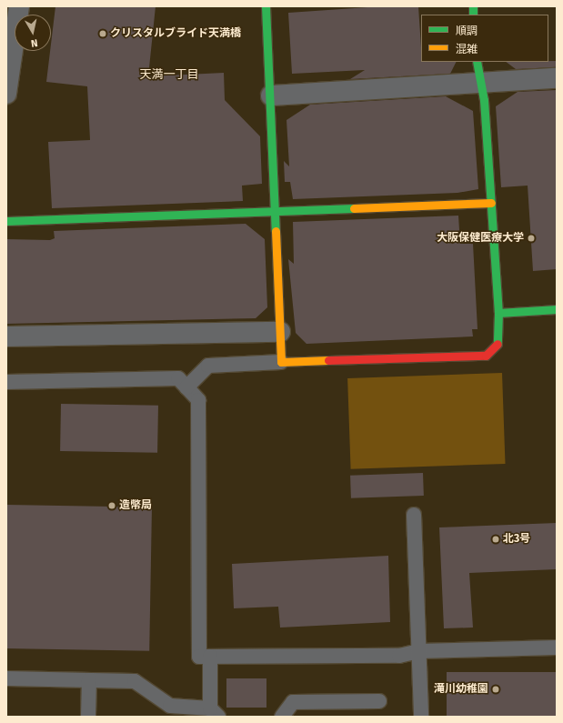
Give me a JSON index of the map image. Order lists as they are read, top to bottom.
{
  "districts": ["天満一丁目"],
  "places": [
    "クリスタルブライド天満橋",
    "大阪保健医療大学",
    "造幣局",
    "北3号",
    "滝川幼稚園"
  ],
  "legend": ["順調", "混雑"],
  "north": "bottom"
}
